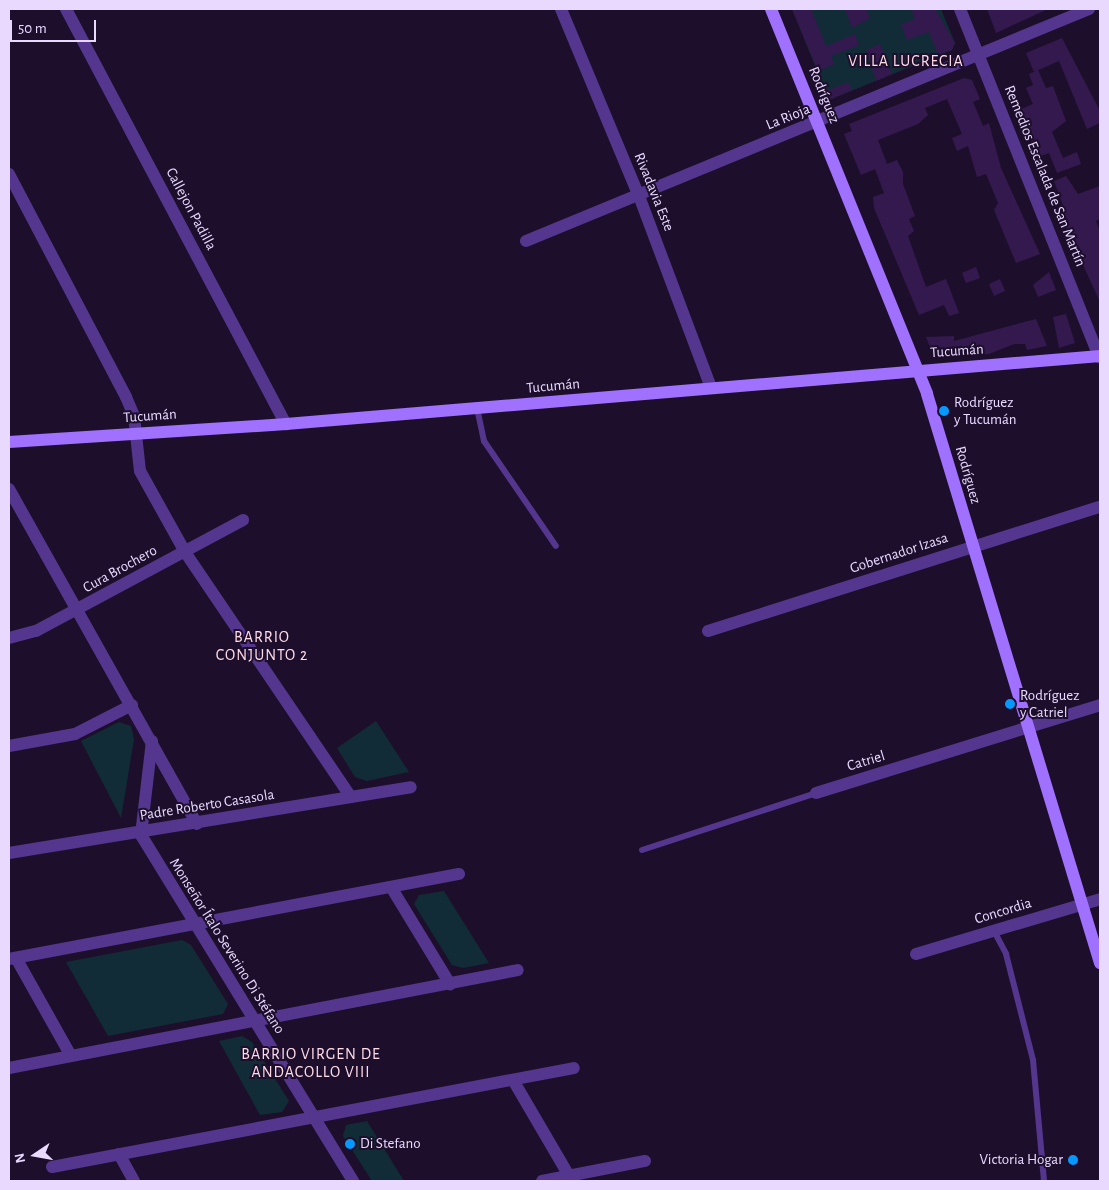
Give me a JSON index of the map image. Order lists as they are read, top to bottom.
{
  "streets": {
    "main road": ["Rodríguez", "Tucumán"],
    "street": [
      "La Rioja",
      "Remedios Escalada de San Martín",
      "Rivadavia Este",
      "Callejon Padilla",
      "Gobernador Izasa",
      "Cura Brochero",
      "Catriel",
      "Padre Roberto Casasola",
      "Concordia",
      "Monseñor Ítalo Severino Di Stéfano"
    ]
  },
  "crossings": [
    ["Rodríguez", "La Rioja"],
    ["Rodríguez", "Tucumán"],
    ["Rodríguez", "Gobernador Izasa"],
    ["Rodríguez", "Catriel"],
    ["Rodríguez", "Concordia"],
    ["La Rioja", "Remedios Escalada de San Martín"],
    ["La Rioja", "Rivadavia Este"],
    ["Remedios Escalada de San Martín", "Tucumán"],
    ["Rivadavia Este", "Tucumán"],
    ["Callejon Padilla", "Tucumán"],
    ["Padre Roberto Casasola", "Monseñor Ítalo Severino Di Stéfano"]
  ],
  "districts": ["VILLA LUCRECIA", "BARRIO CONJUNTO 2", "BARRIO VIRGEN DE ANDACOLLO VIII"],
  "places": [
    "Rodríguez y Tucumán",
    "Rodríguez y Catriel",
    "Di Stefano",
    "Victoria Hogar"
  ],
  "scale_bar": "50 m",
  "north": "left"
}
